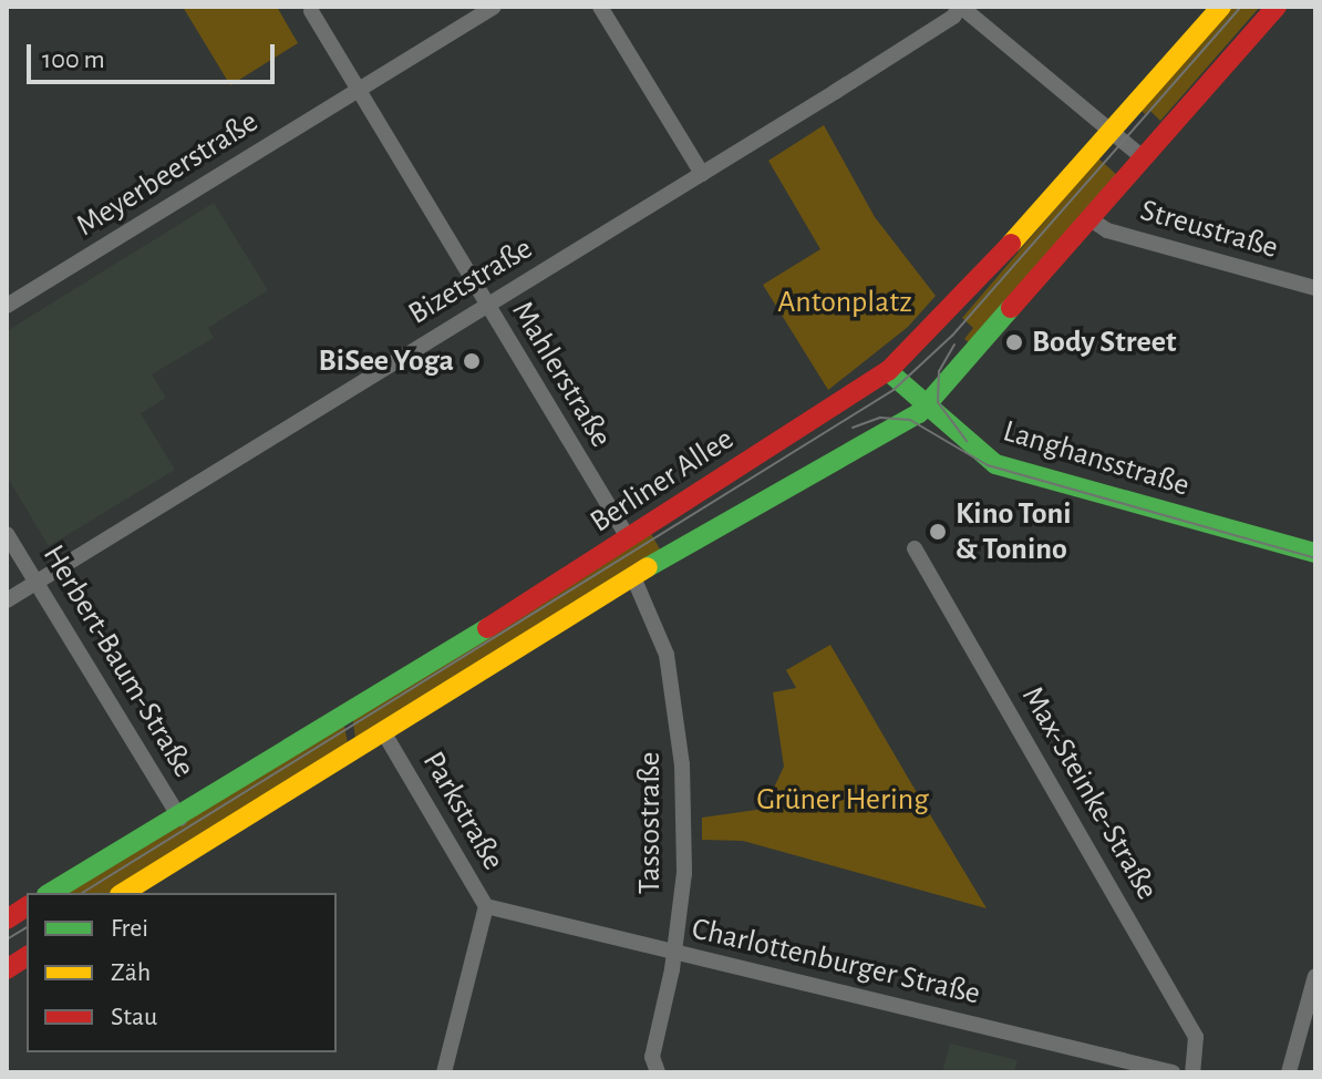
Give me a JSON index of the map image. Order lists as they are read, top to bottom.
{
  "streets": {
    "main road": ["Langhansstraße", "Berliner Allee"],
    "street": [
      "Meyerbeerstraße",
      "Streustraße",
      "Bizetstraße",
      "Mahlerstraße",
      "Herbert-Baum-Straße",
      "Max-Steinke-Straße",
      "Parkstraße",
      "Tassostraße",
      "Charlottenburger Straße"
    ]
  },
  "crossings": [
    ["Meyerbeerstraße", "Mahlerstraße"],
    ["Streustraße", "Berliner Allee"],
    ["Bizetstraße", "Mahlerstraße"],
    ["Bizetstraße", "Herbert-Baum-Straße"],
    ["Mahlerstraße", "Berliner Allee"],
    ["Langhansstraße", "Berliner Allee"],
    ["Berliner Allee", "Herbert-Baum-Straße"],
    ["Berliner Allee", "Parkstraße"],
    ["Berliner Allee", "Tassostraße"],
    ["Parkstraße", "Charlottenburger Straße"],
    ["Tassostraße", "Charlottenburger Straße"]
  ],
  "parks": ["Antonplatz", "Grüner Hering"],
  "places": ["Body Street", "BiSee Yoga", "Kino Toni & Tonino"],
  "legend": ["Frei", "Zäh", "Stau"],
  "scale_bar": "100 m"
}
